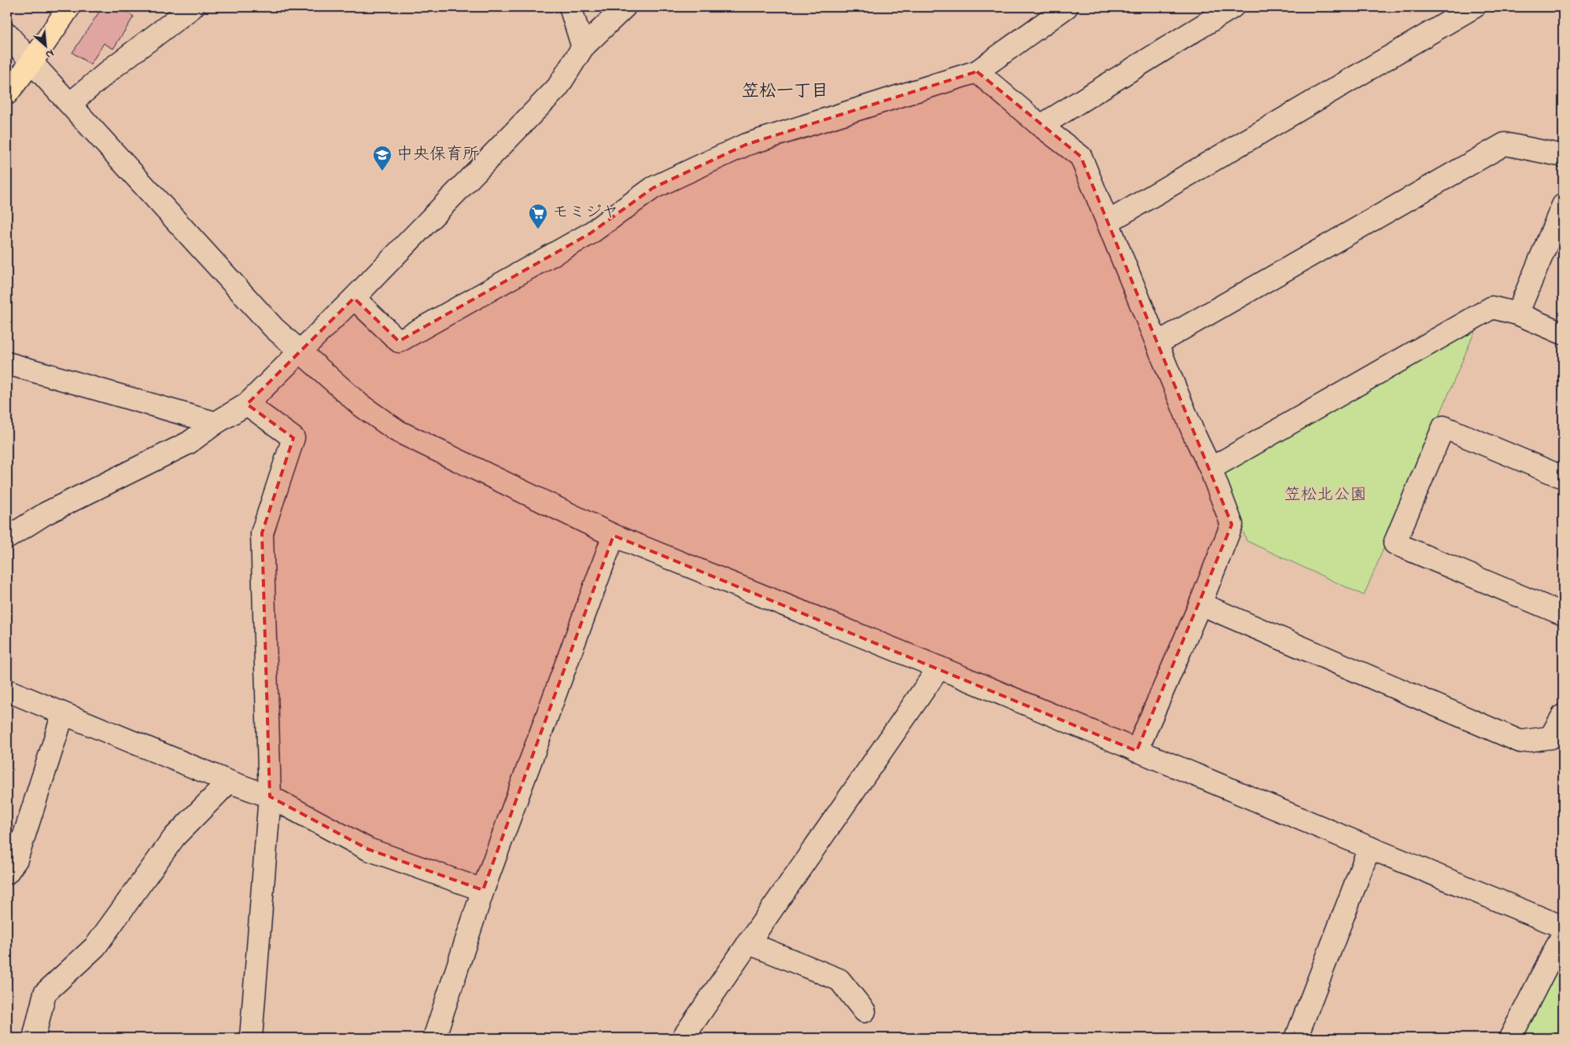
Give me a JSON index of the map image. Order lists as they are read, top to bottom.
{
  "districts": ["笠松一丁目"],
  "parks": ["笠松北公園"],
  "places": {
    "school or university": ["中央保育所"],
    "supermarket": ["モミジヤ"]
  },
  "north": "bottom right"
}
